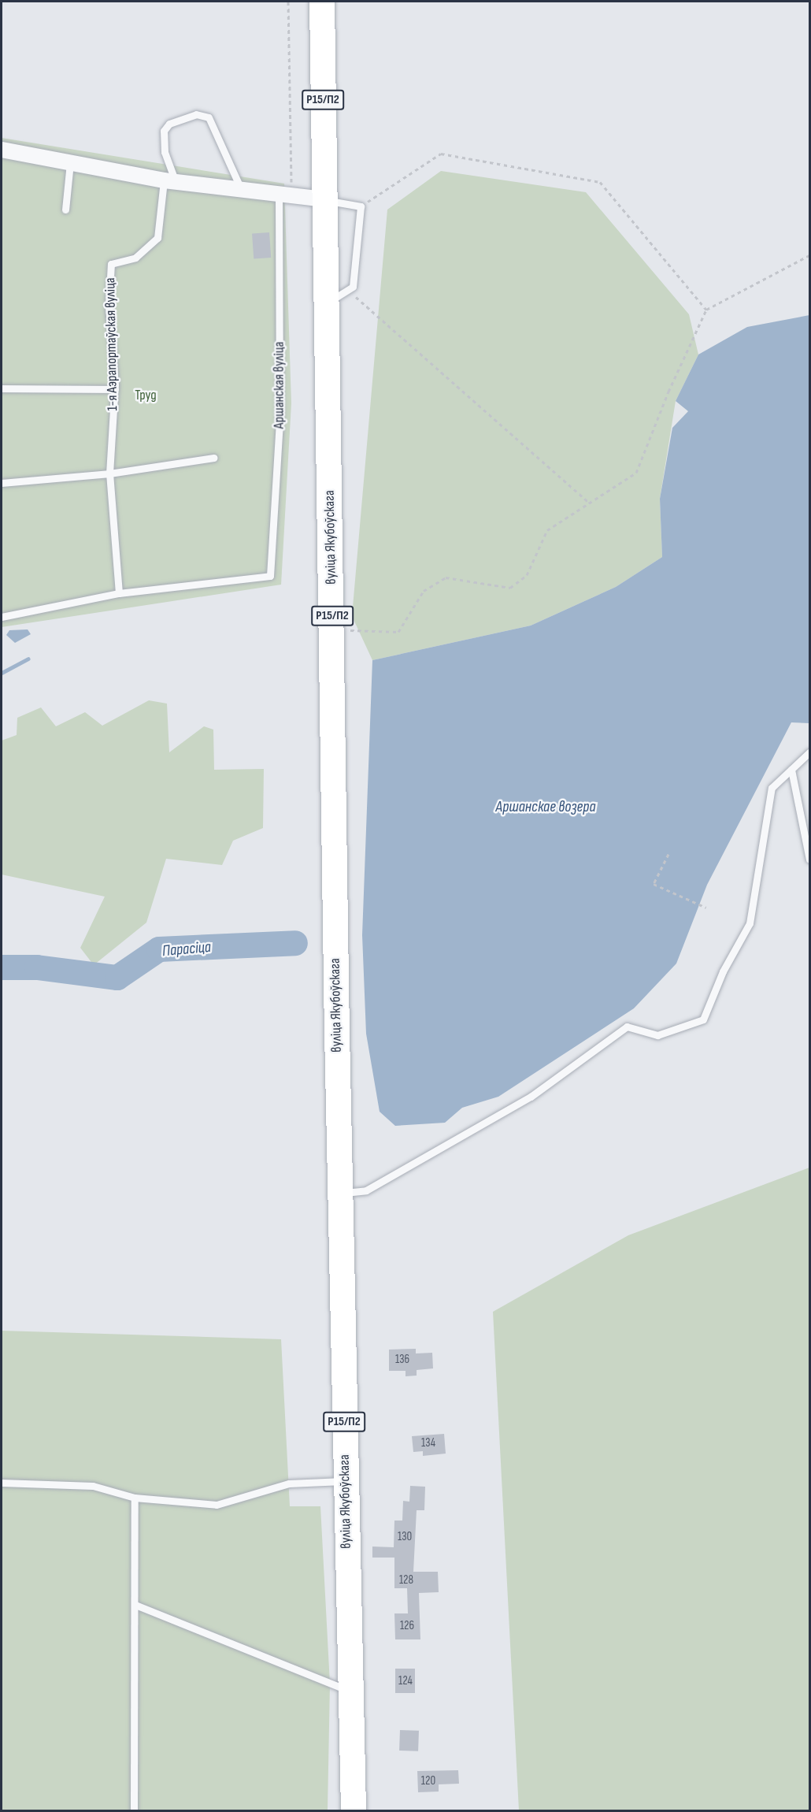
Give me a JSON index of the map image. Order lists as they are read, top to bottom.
{
  "streets": {
    "main road": ["Р15/П2", "вуліца Якубоўскага"],
    "lane": ["1-я Аэрапортаўская вуліца", "Аршанская вуліца"]
  },
  "crossings": [
    ["Р15/П2", "вуліца Якубоўскага"],
    ["1-я Аэрапортаўская вуліца", "Аршанская вуліца"]
  ],
  "water": ["Аршанскае возера", "Парасіца"],
  "parks": ["Труд"],
  "house_numbers": [
    "136",
    "134",
    "130",
    "128",
    "126",
    "124",
    "120"
  ]
}
